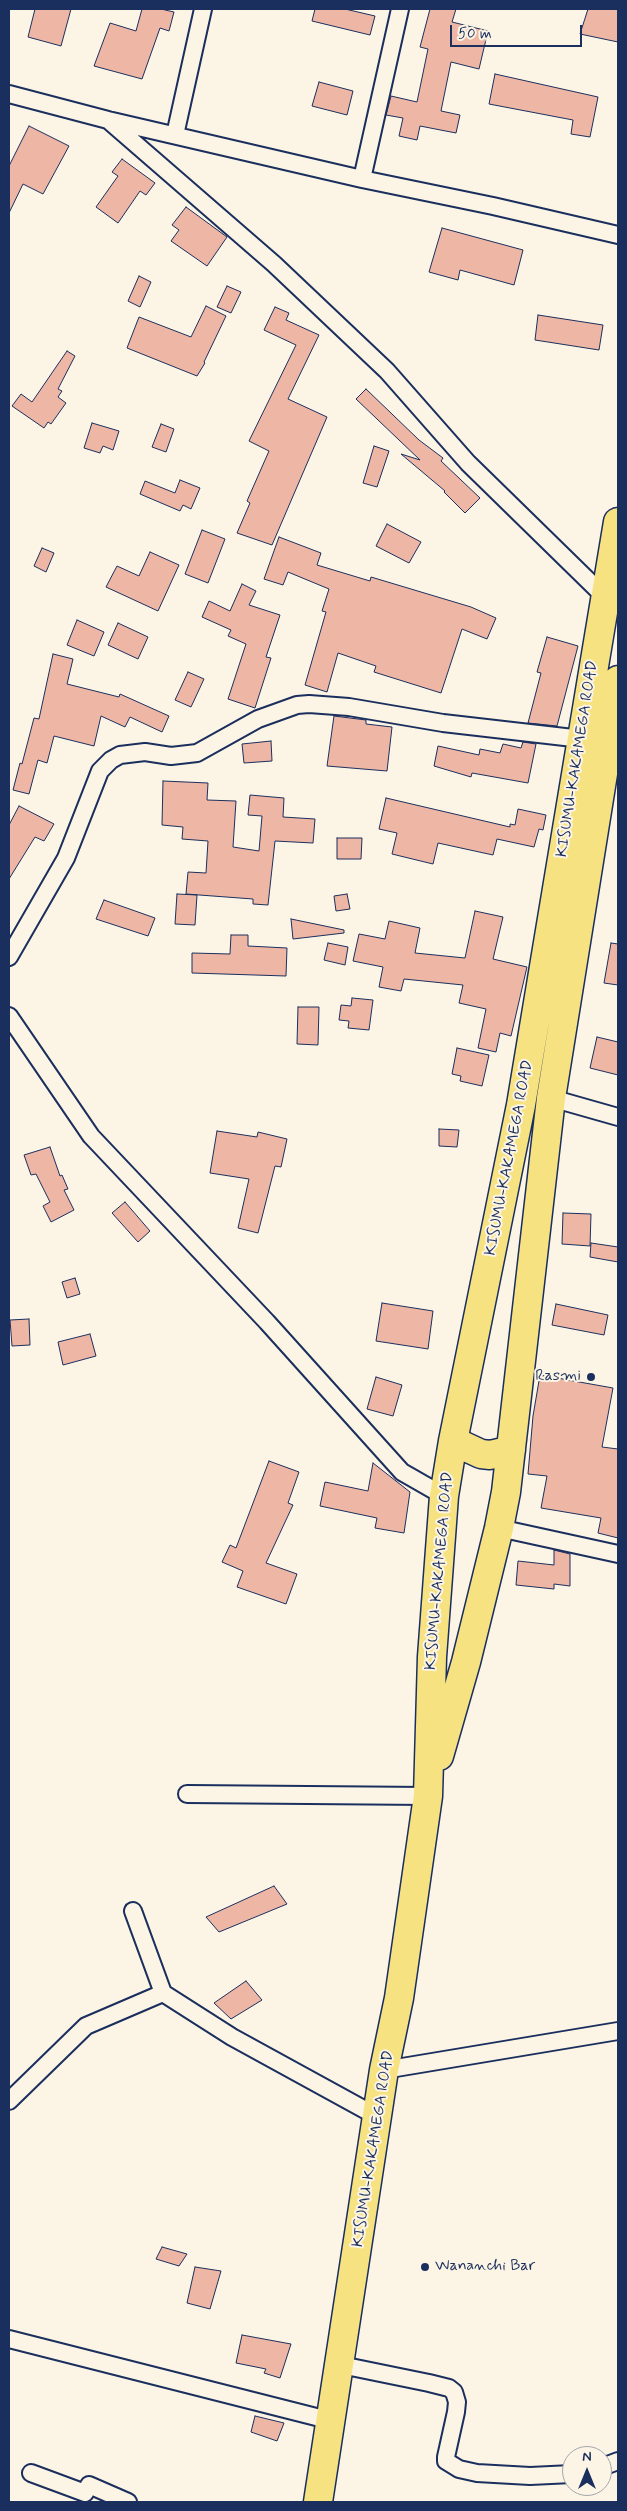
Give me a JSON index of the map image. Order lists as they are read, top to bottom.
{
  "streets": {
    "highway": ["KISUMU-KAKAMEGA ROAD"]
  },
  "places": ["Rasmi", "Wananchi Bar"],
  "scale_bar": "50 m",
  "north": "top"
}
